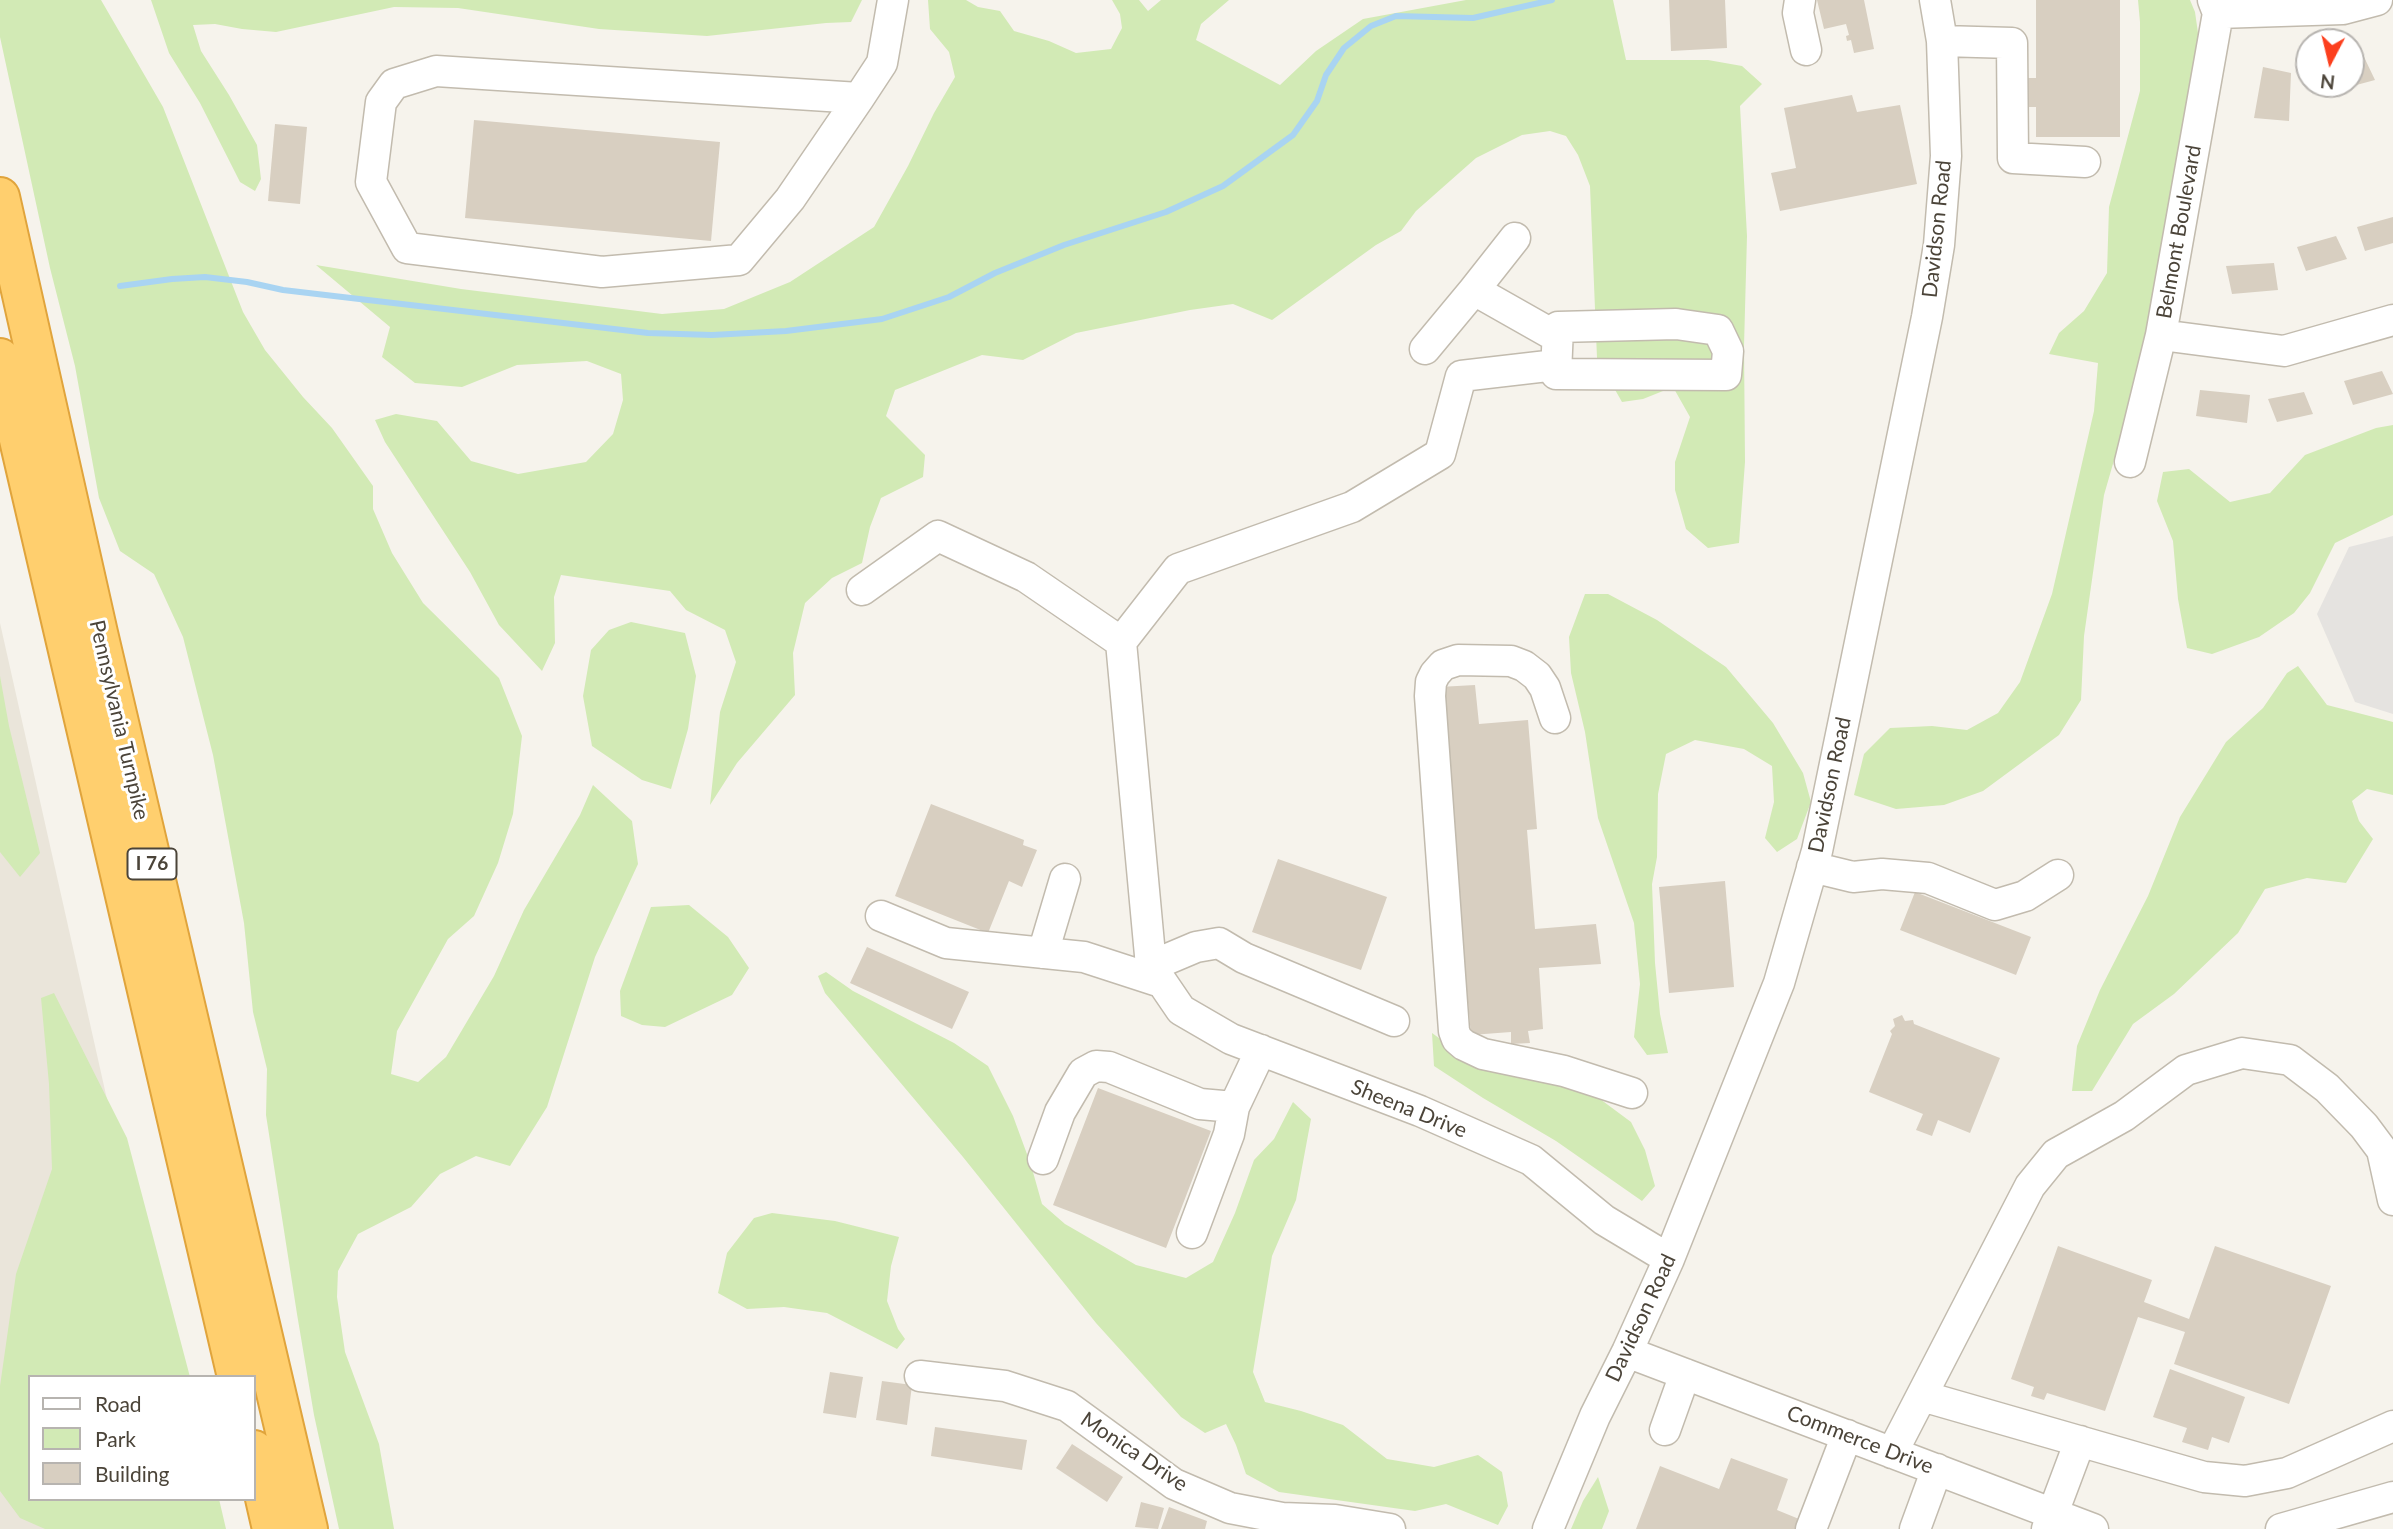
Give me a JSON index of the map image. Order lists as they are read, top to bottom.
{
  "streets": {
    "highway": ["Pennsylvania Turnpike", "I 76"],
    "street": [
      "Davidson Road",
      "Belmont Boulevard",
      "Sheena Drive",
      "Commerce Drive",
      "Monica Drive"
    ]
  },
  "crossings": [
    ["Davidson Road", "Sheena Drive"],
    ["Davidson Road", "Commerce Drive"]
  ],
  "legend": ["Road", "Park", "Building"],
  "north": "bottom"
}
